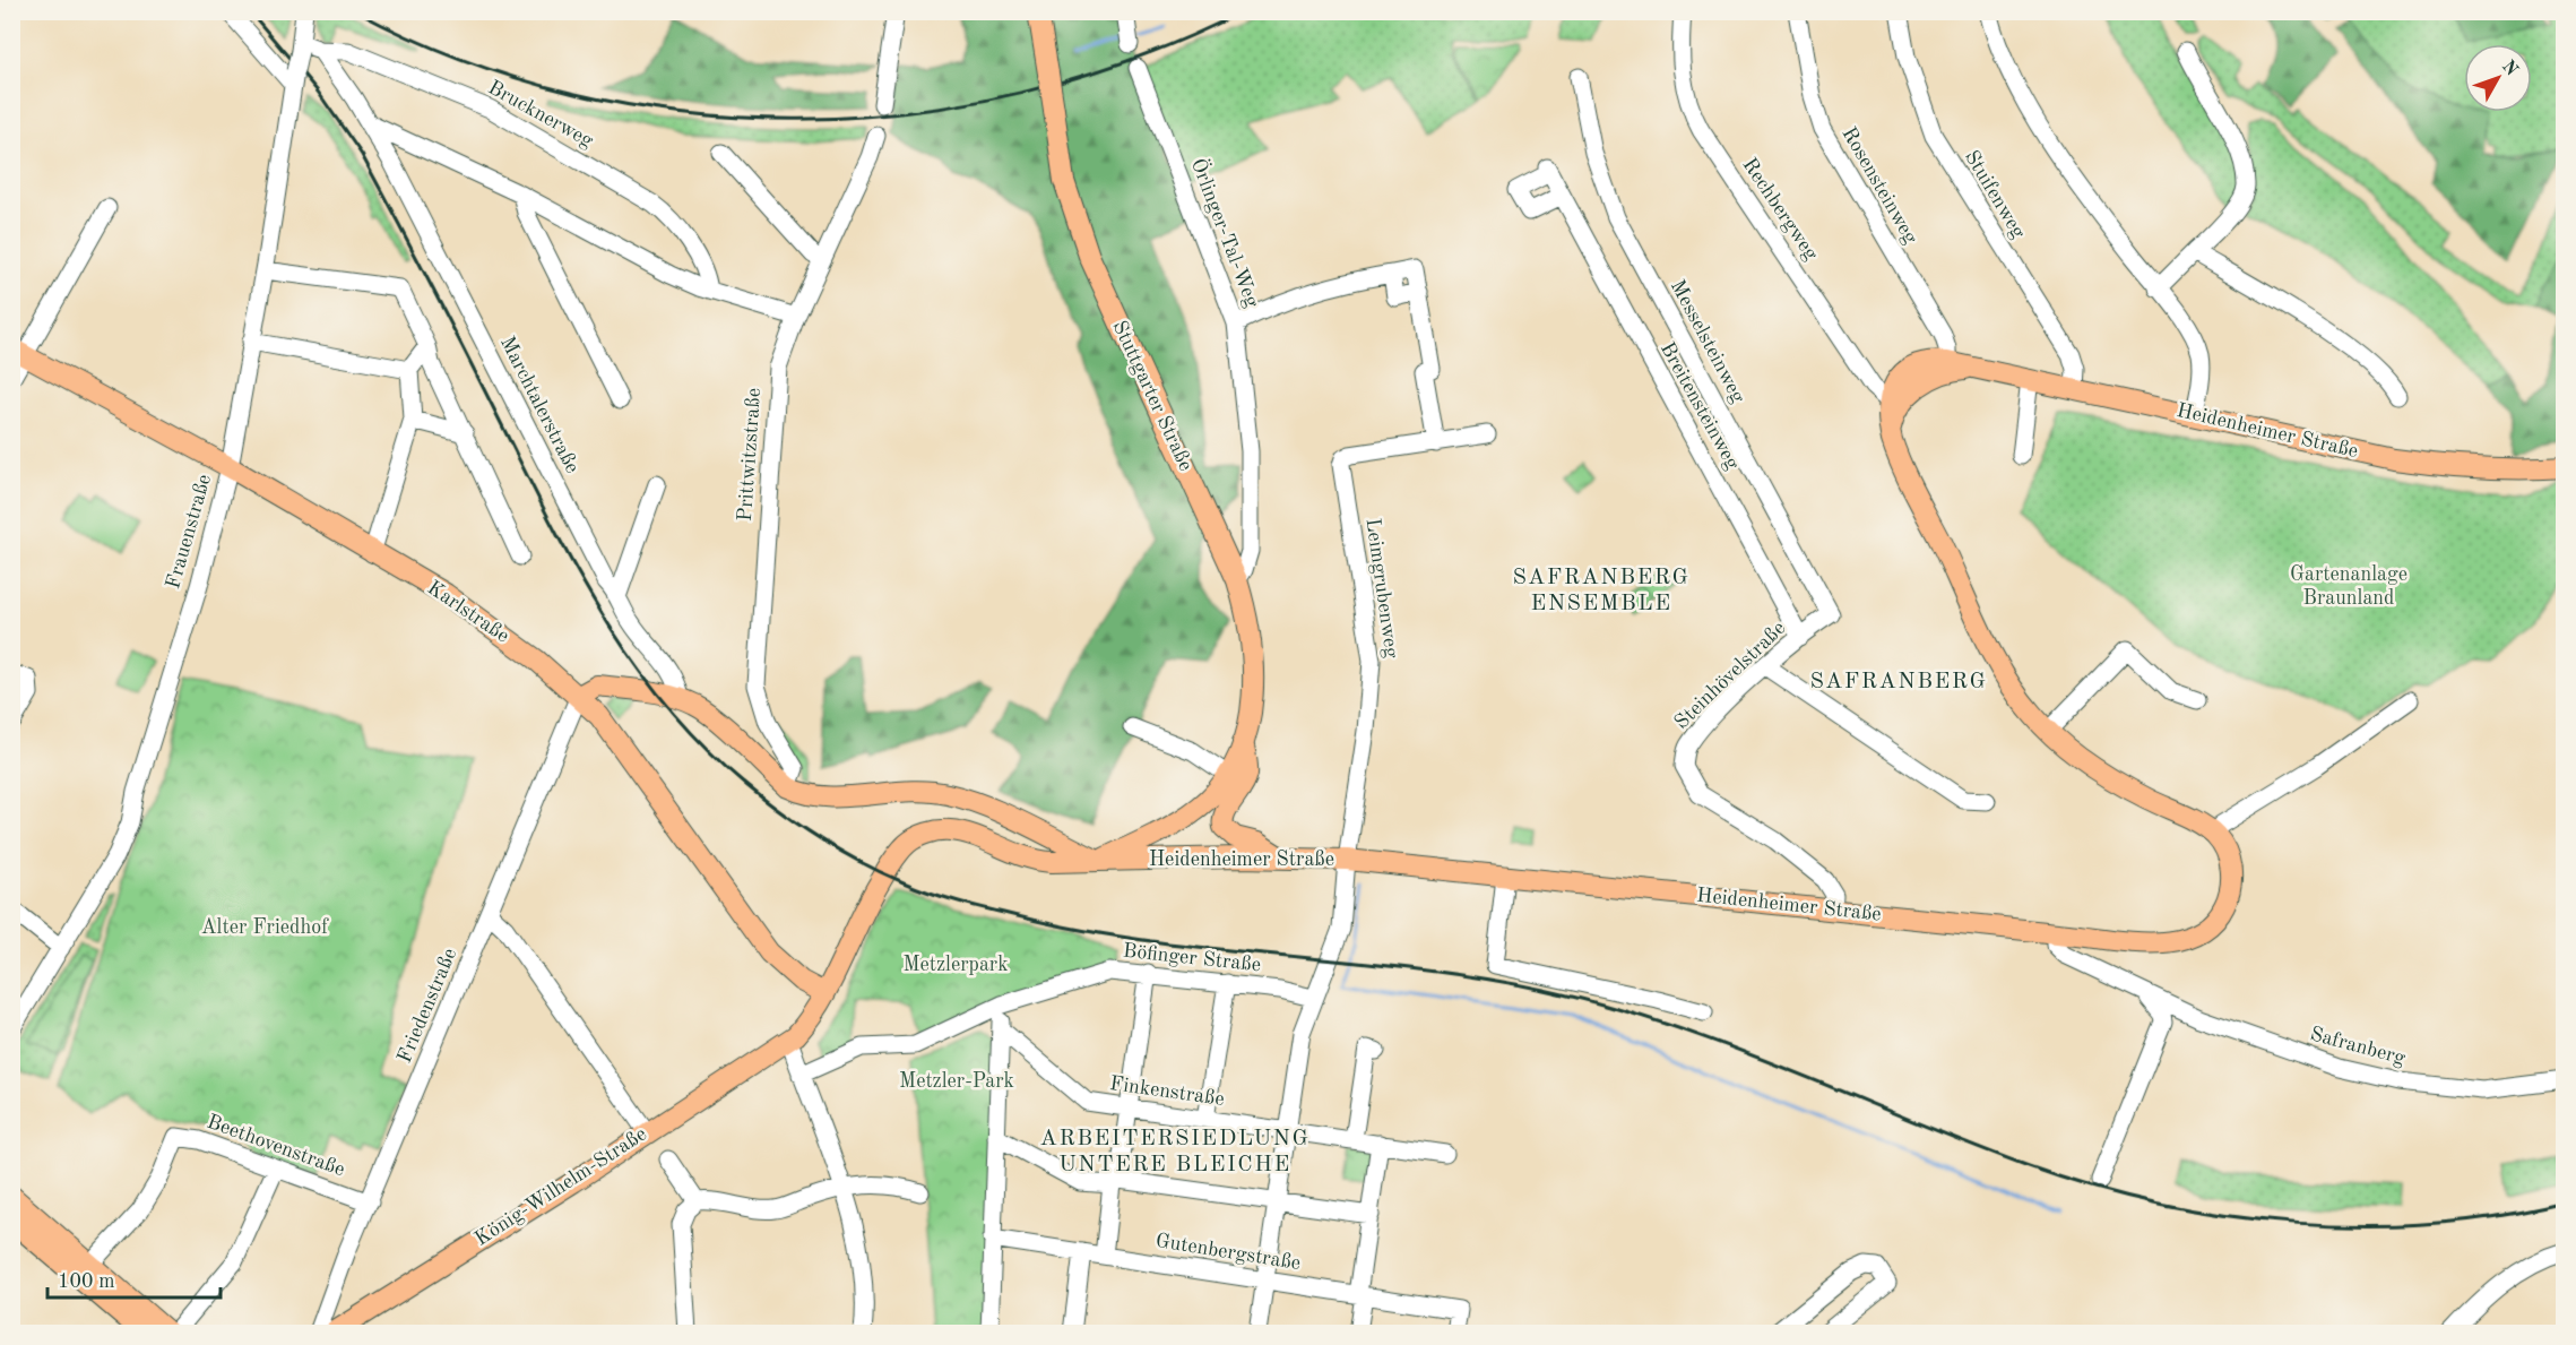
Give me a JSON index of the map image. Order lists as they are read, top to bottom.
{
  "streets": {
    "main road": [
      "Stuttgarter Straße",
      "Heidenheimer Straße",
      "Karlstraße",
      "König-Wilhelm-Straße"
    ],
    "street": [
      "Brucknerweg",
      "Rosensteinweg",
      "Stuifenweg",
      "Rechbergweg",
      "Örlinger-Tal-Weg",
      "Messelsteinweg",
      "Marchtalerstraße",
      "Breitensteinweg",
      "Prittwitzstraße",
      "Frauenstraße",
      "Leimgrubenweg",
      "Steinhövelstraße",
      "Böfinger Straße",
      "Friedenstraße",
      "Safranberg",
      "Finkenstraße",
      "Beethovenstraße",
      "Gutenbergstraße"
    ]
  },
  "crossings": [
    ["Brucknerweg", "Marchtalerstraße"],
    ["Brucknerweg", "Frauenstraße"],
    ["Rosensteinweg", "Heidenheimer Straße"],
    ["Stuifenweg", "Heidenheimer Straße"],
    ["Rechbergweg", "Heidenheimer Straße"],
    ["Örlinger-Tal-Weg", "Stuttgarter Straße"],
    ["Messelsteinweg", "Steinhövelstraße"],
    ["Stuttgarter Straße", "Heidenheimer Straße"],
    ["Breitensteinweg", "Steinhövelstraße"],
    ["Heidenheimer Straße", "Leimgrubenweg"],
    ["Heidenheimer Straße", "Karlstraße"],
    ["Heidenheimer Straße", "Steinhövelstraße"],
    ["Heidenheimer Straße", "Safranberg"],
    ["Heidenheimer Straße", "König-Wilhelm-Straße"],
    ["Frauenstraße", "Karlstraße"],
    ["Karlstraße", "Friedenstraße"],
    ["Karlstraße", "König-Wilhelm-Straße"],
    ["Friedenstraße", "Beethovenstraße"]
  ],
  "districts": ["SAFRANBERG ENSEMBLE", "SAFRANBERG", "ARBEITERSIEDLUNG UNTERE BLEICHE"],
  "parks": [
    "Gartenanlage Braunland",
    "Alter Friedhof",
    "Metzlerpark",
    "Metzler-Park"
  ],
  "scale_bar": "100 m",
  "north": "top right"
}
